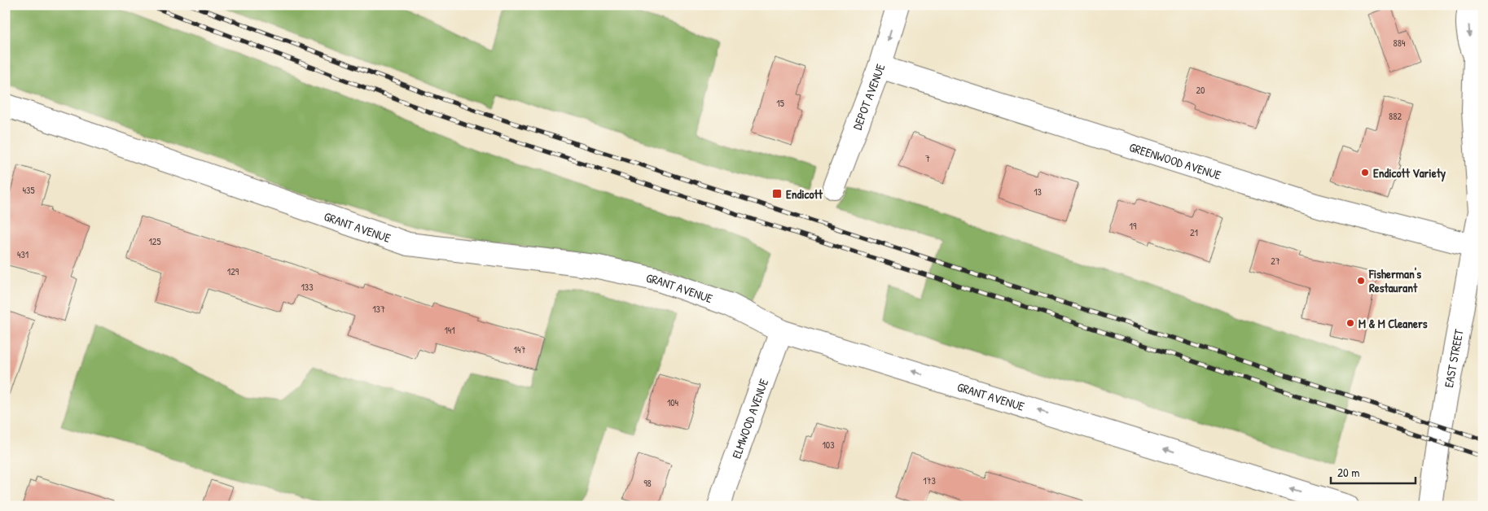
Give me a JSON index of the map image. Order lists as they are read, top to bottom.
{
  "streets": {
    "street": [
      "DEPOT AVENUE",
      "GREENWOOD AVENUE",
      "GRANT AVENUE",
      "EAST STREET",
      "ELMWOOD AVENUE"
    ]
  },
  "crossings": [
    ["DEPOT AVENUE", "GREENWOOD AVENUE"],
    ["GREENWOOD AVENUE", "EAST STREET"],
    ["GRANT AVENUE", "ELMWOOD AVENUE"]
  ],
  "one_way": ["GRANT AVENUE"],
  "places": {
    "other": ["Endicott Variety", "Fisherman's Restaurant", "M & M Cleaners"],
    "transit": ["Endicott"]
  },
  "house_numbers": [
    "884",
    "20",
    "15",
    "882",
    "7",
    "435",
    "13",
    "19",
    "21",
    "125",
    "431",
    "27",
    "129",
    "133",
    "137",
    "141",
    "147",
    "104",
    "103",
    "173",
    "98"
  ],
  "scale_bar": "20 m"
}
